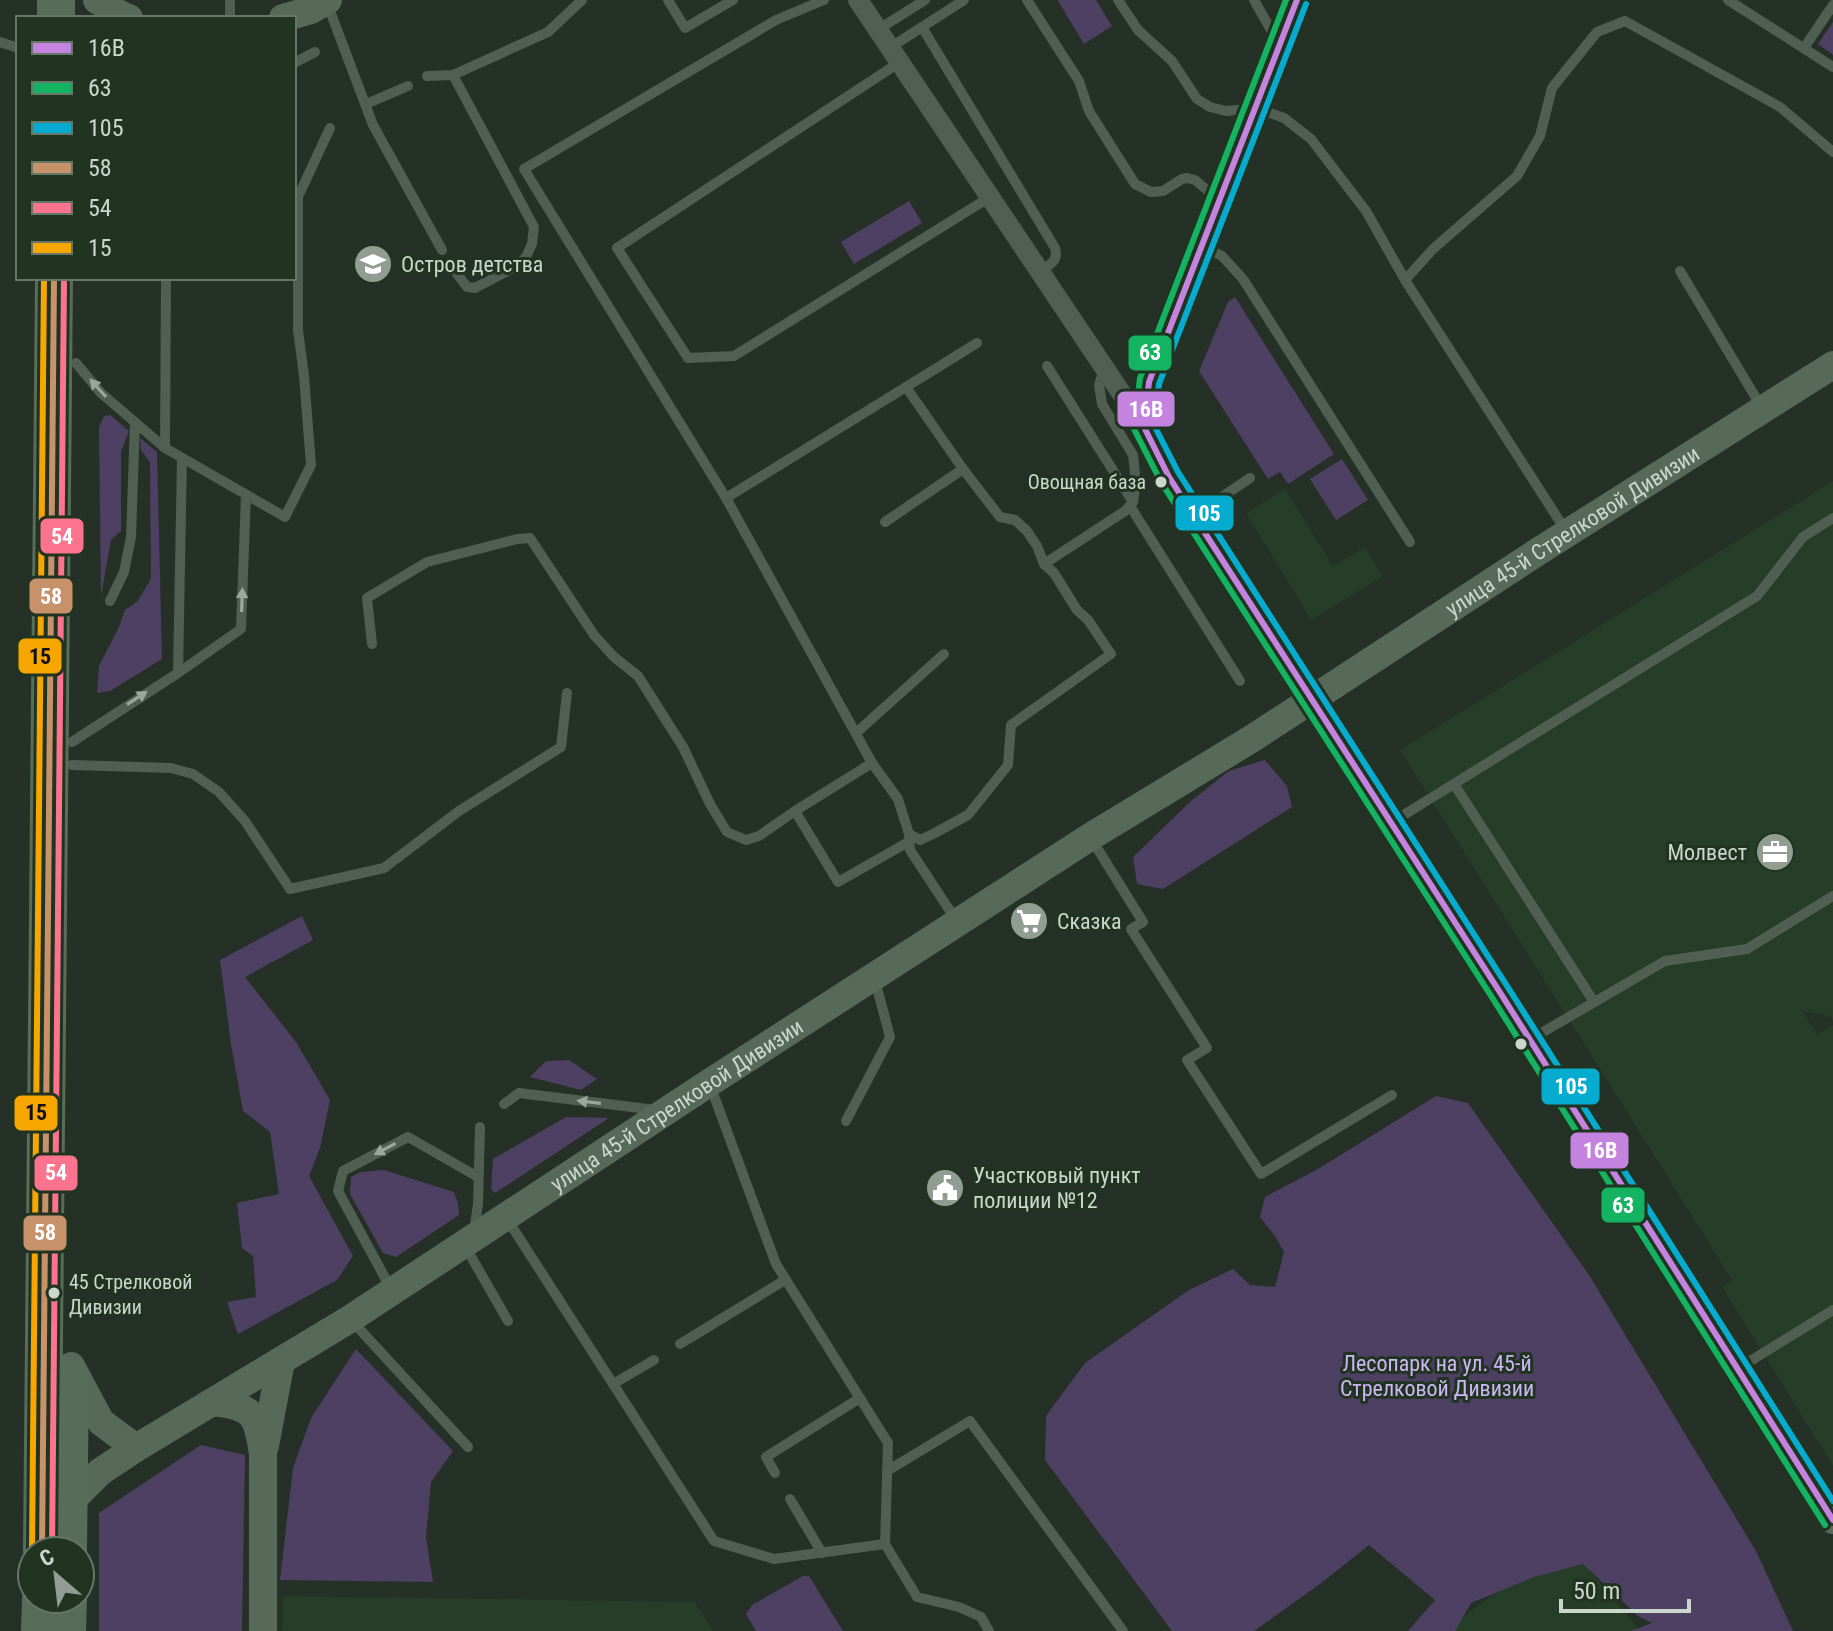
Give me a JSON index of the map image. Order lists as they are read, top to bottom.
{
  "streets": {
    "main road": ["улица 45-й Стрелковой Дивизии"]
  },
  "parks": ["Лесопарк на ул. 45-й Стрелковой Дивизии"],
  "places": {
    "school or university": ["Остров детства"],
    "other": ["Овощная база", "45 Стрелковой Дивизии"],
    "office": ["Молвест"],
    "supermarket": ["Сказка"],
    "public building": ["Участковый пункт полиции №12"]
  },
  "lines": [
    "transit line 16В",
    "transit line 63",
    "transit line 105",
    "transit line 58",
    "transit line 54",
    "transit line 15"
  ],
  "legend": [
    "16В",
    "63",
    "105",
    "58",
    "54",
    "15"
  ],
  "scale_bar": "50 m",
  "north": "top left"
}
